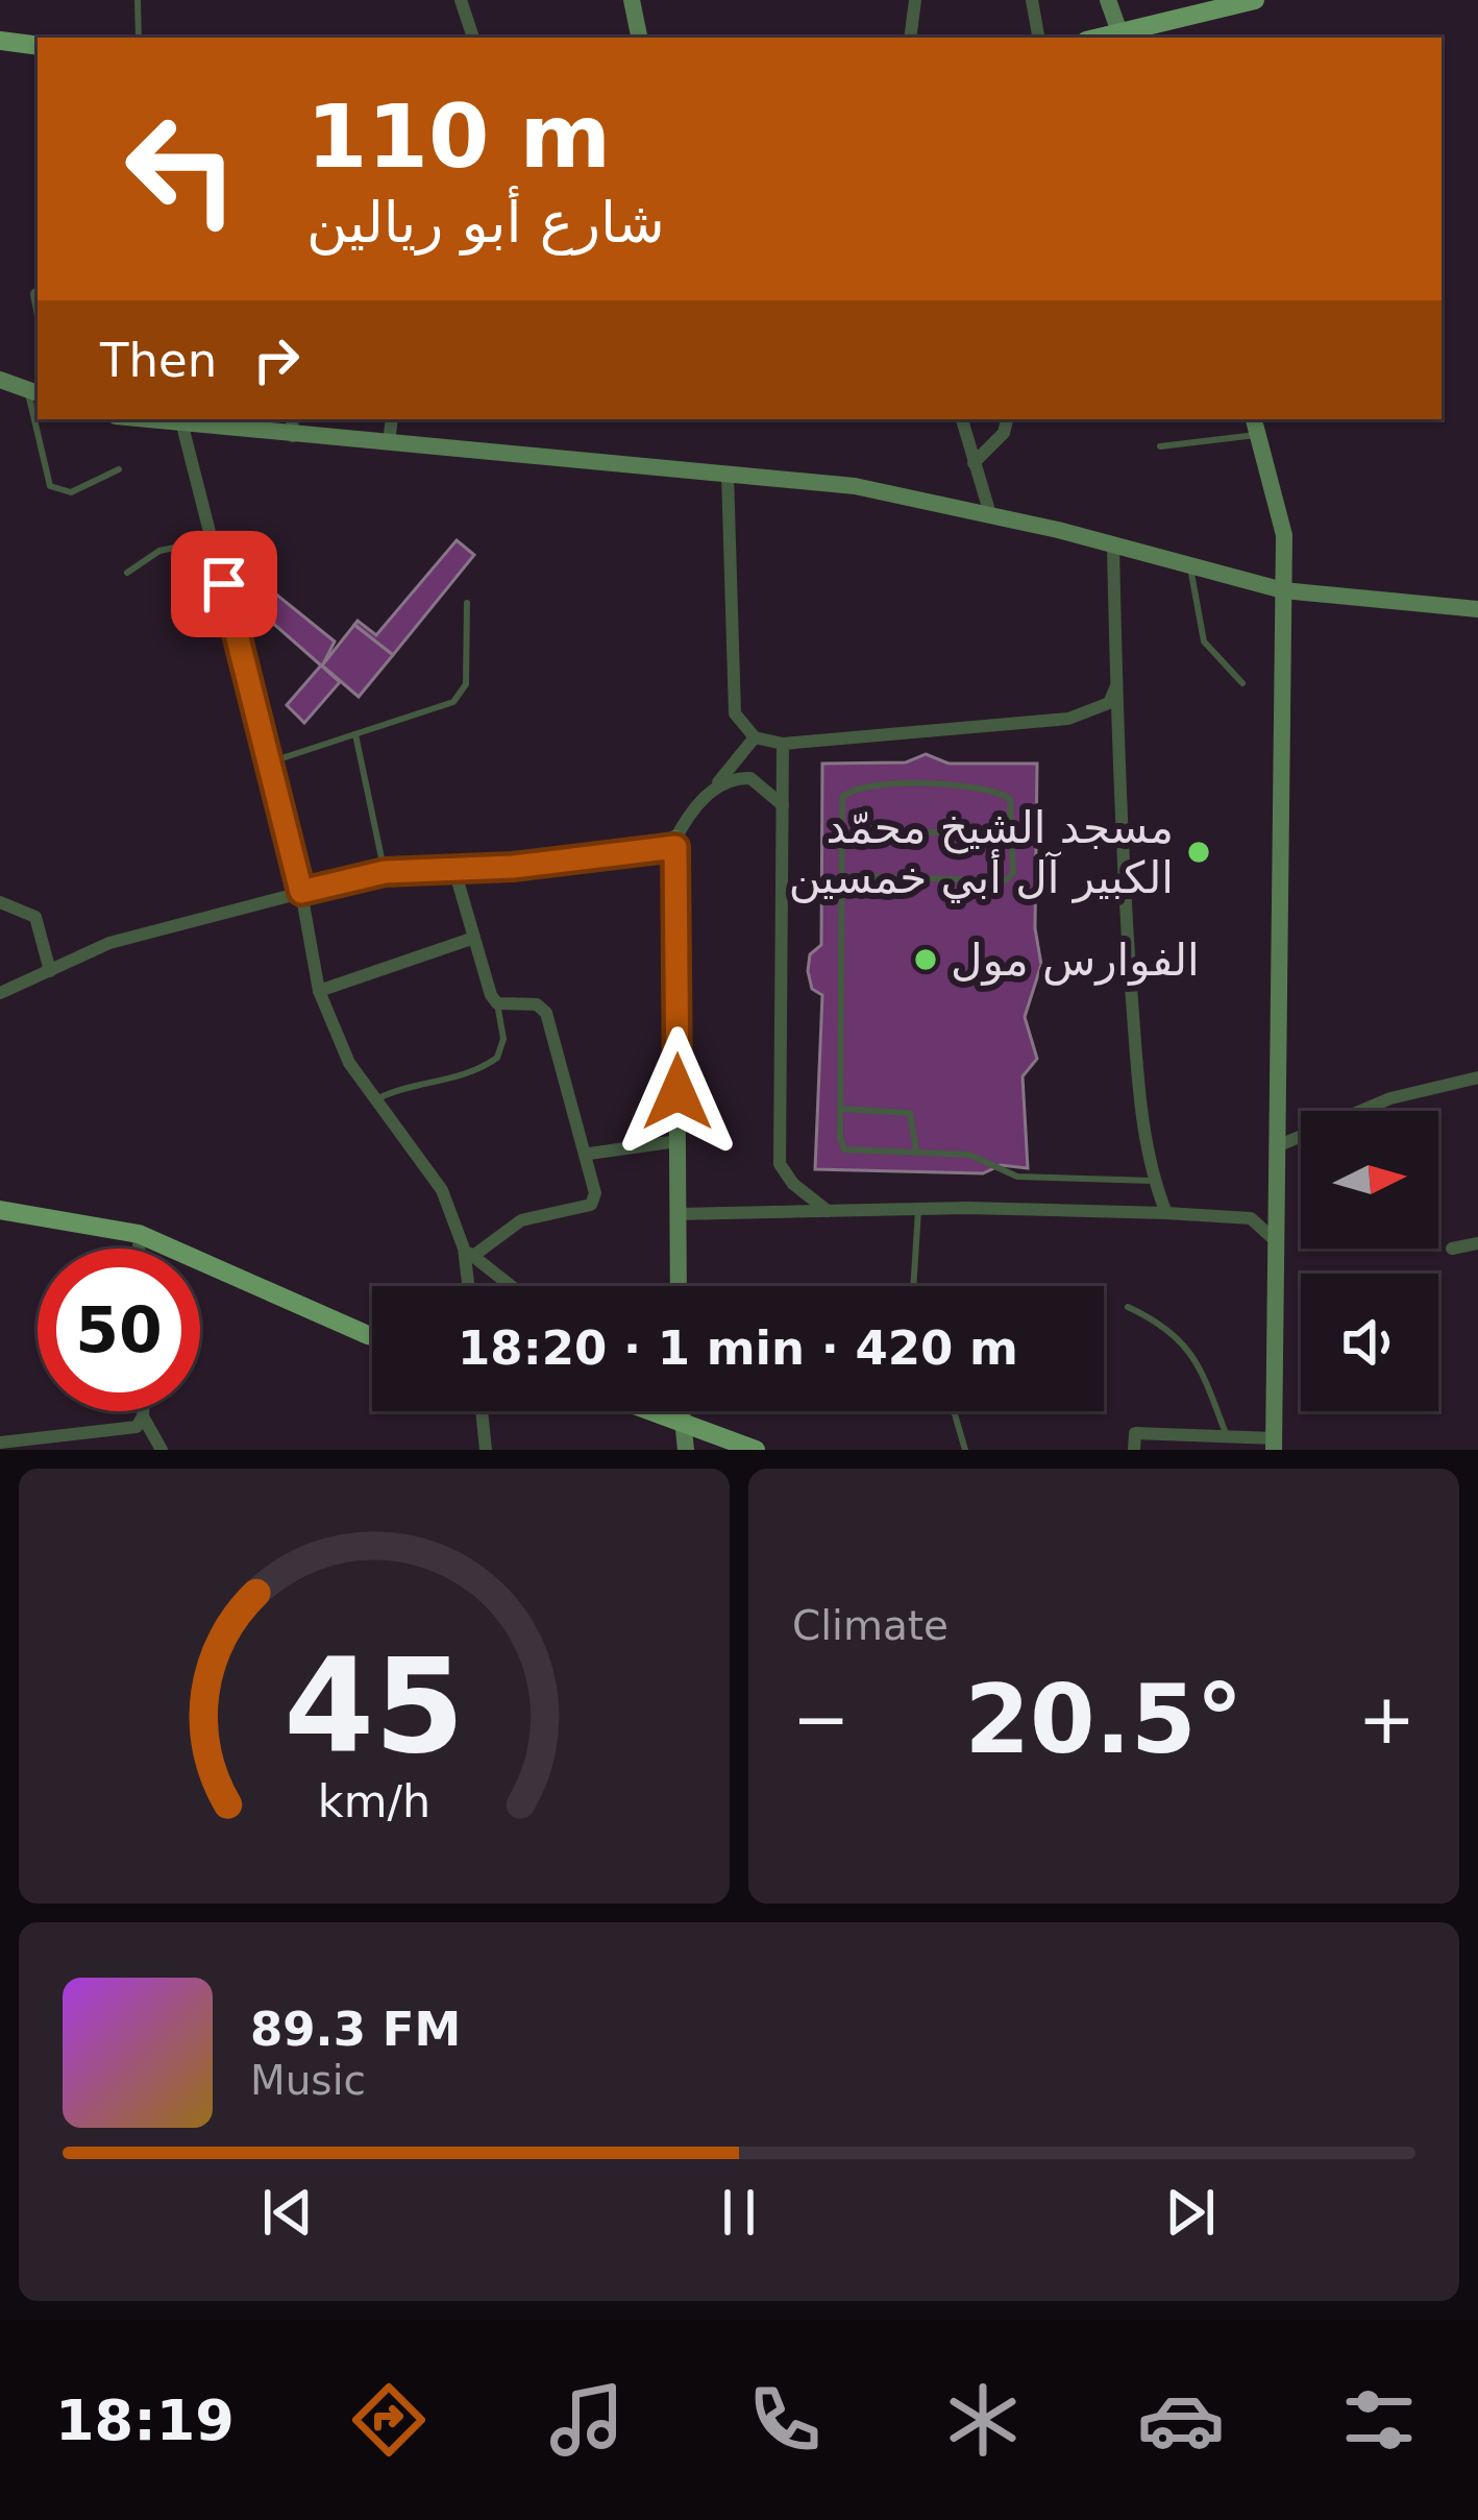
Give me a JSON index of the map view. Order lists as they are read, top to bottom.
{
  "places": ["مسجد الشيخ محمّد الكبير آل أبي خمسين", "الفوارس مول"],
  "north": "right",
  "page": {
    "turn": ["110 m", "شارع أبو ريالين"],
    "then": "Then",
    "limit": "50",
    "trip": "18:20 · 1 min · 420 m",
    "tile": "Climate",
    "heat": ["−", "20.5°", "+"],
    "song": ["89.3 FM", "Music"],
    "tabs": "18:19",
    "gauge": ["45", "km/h"]
  }
}
